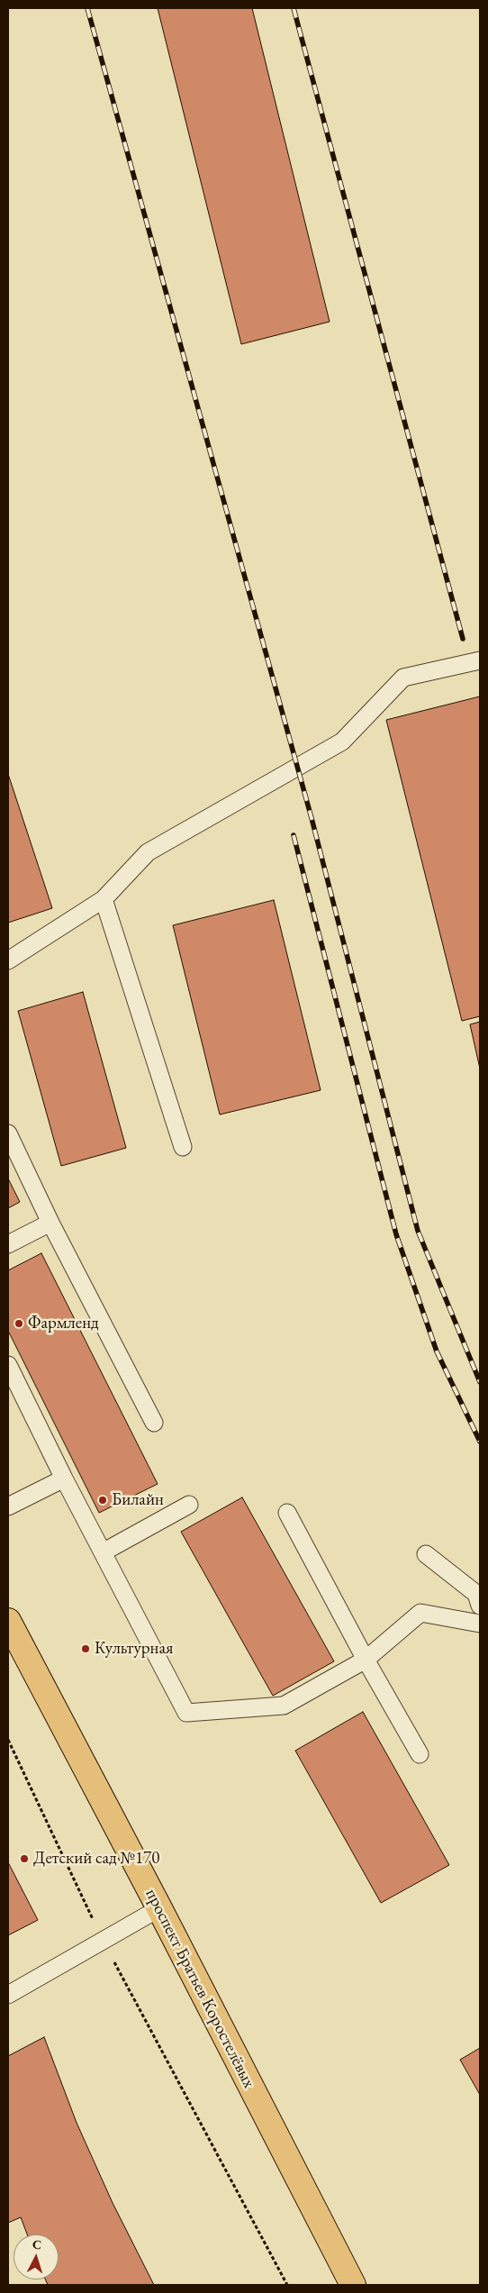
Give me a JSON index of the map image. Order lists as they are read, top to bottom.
{
  "streets": {
    "main road": ["проспект Братьев Коростелёвых"]
  },
  "places": [
    "Фармленд",
    "Билайн",
    "Культурная",
    "Детский сад №170"
  ],
  "north": "top"
}
